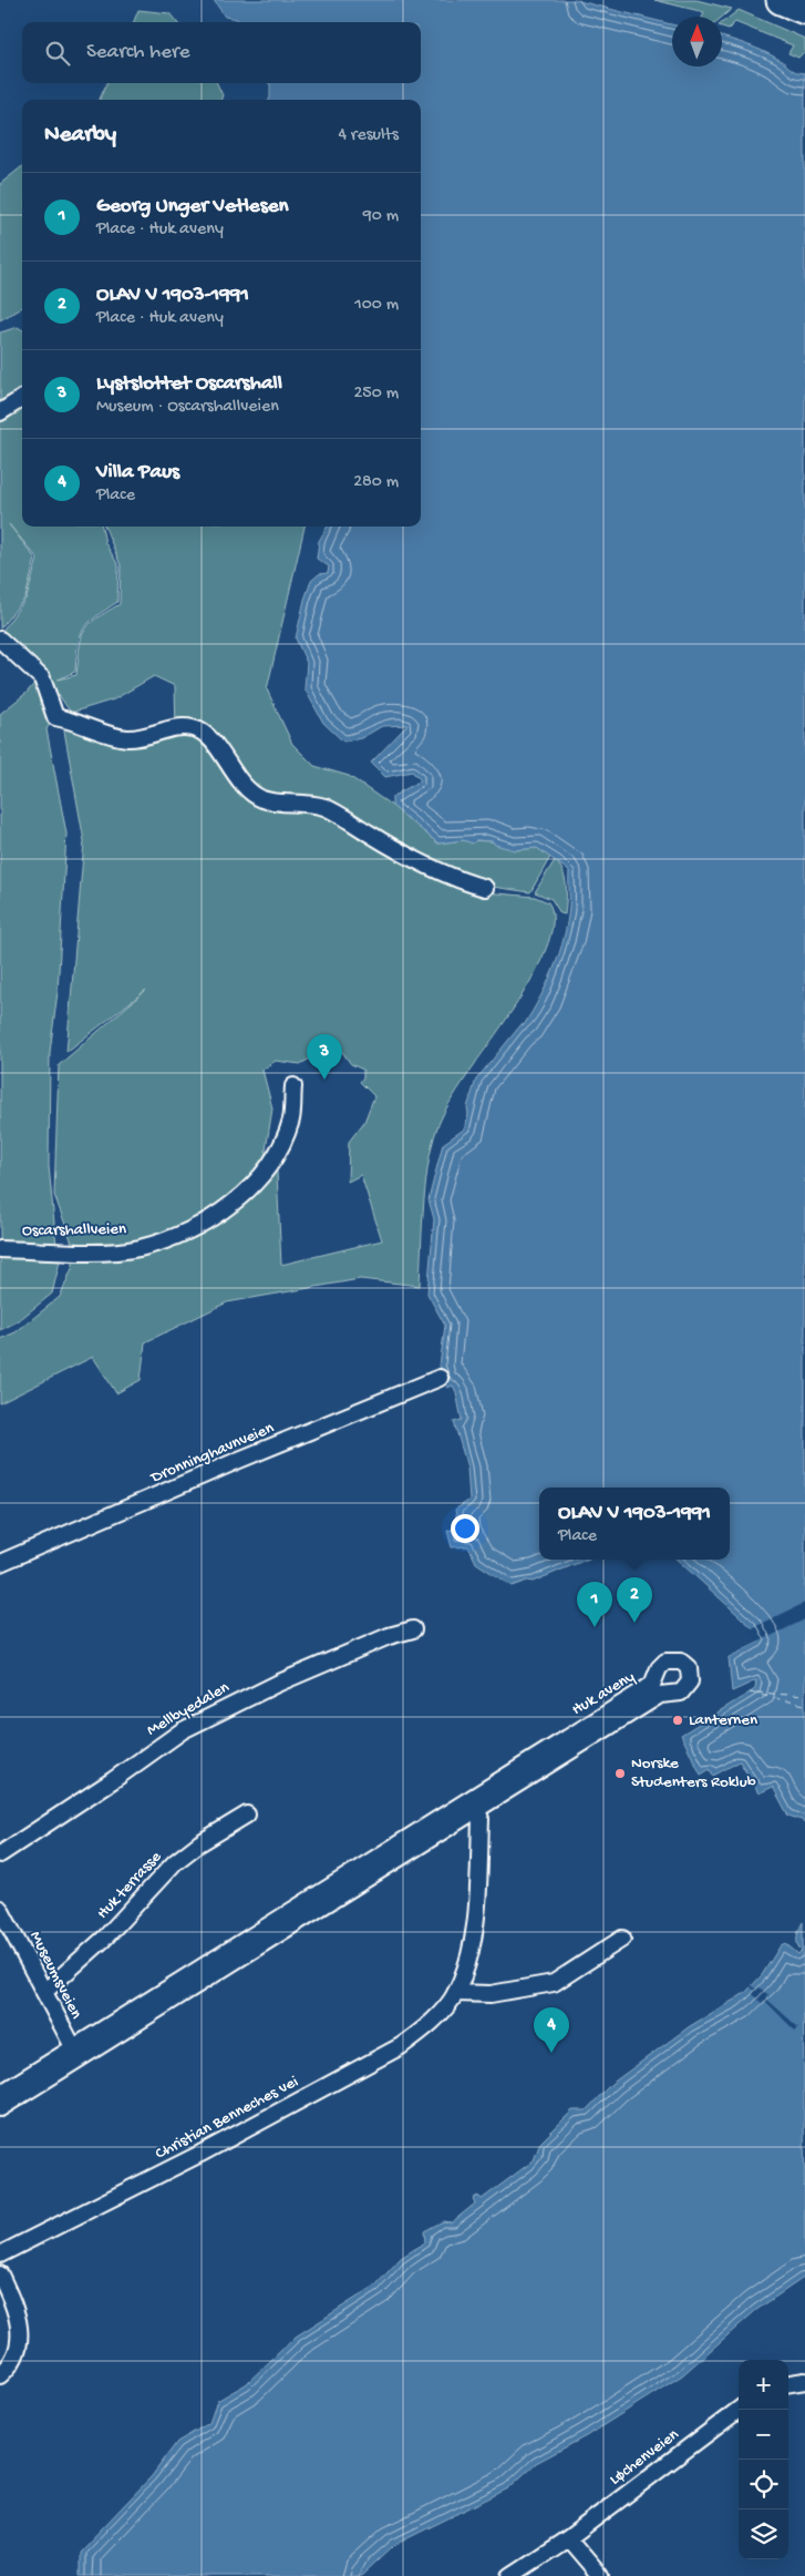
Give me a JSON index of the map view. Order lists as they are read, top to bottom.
{
  "streets": {
    "street": [
      "Oscarshallveien",
      "Dronninghavnveien",
      "Huk aveny",
      "Mellbyedalen",
      "Huk terrasse",
      "Museumsveien",
      "Christian Benneches vei",
      "Løchenveien"
    ]
  },
  "crossings": [
    ["Huk aveny", "Museumsveien"],
    ["Huk aveny", "Christian Benneches vei"],
    ["Huk terrasse", "Museumsveien"]
  ],
  "places": ["Lanternen", "Norske Studenters Roklub"],
  "north": "top",
  "page": {
    "search": "Search here",
    "heading": ["Nearby", "4 results"],
    "list": [
      {
        "mark": "1",
        "name": "Georg Unger Vetlesen",
        "note": "Place · Huk aveny",
        "value": "90 m"
      },
      {
        "mark": "2",
        "name": "OLAV V 1903-1991",
        "note": "Place · Huk aveny",
        "value": "100 m"
      },
      {
        "mark": "3",
        "name": "Lystslottet Oscarshall",
        "note": "Museum · Oscarshallveien",
        "value": "250 m"
      },
      {
        "mark": "4",
        "name": "Villa Paus",
        "note": "Place",
        "value": "280 m"
      }
    ],
    "pins": [
      "3",
      "2",
      "1",
      "4"
    ],
    "popup": ["OLAV V 1903-1991", "Place"],
    "map_buttons": ["+", "−"]
  }
}
